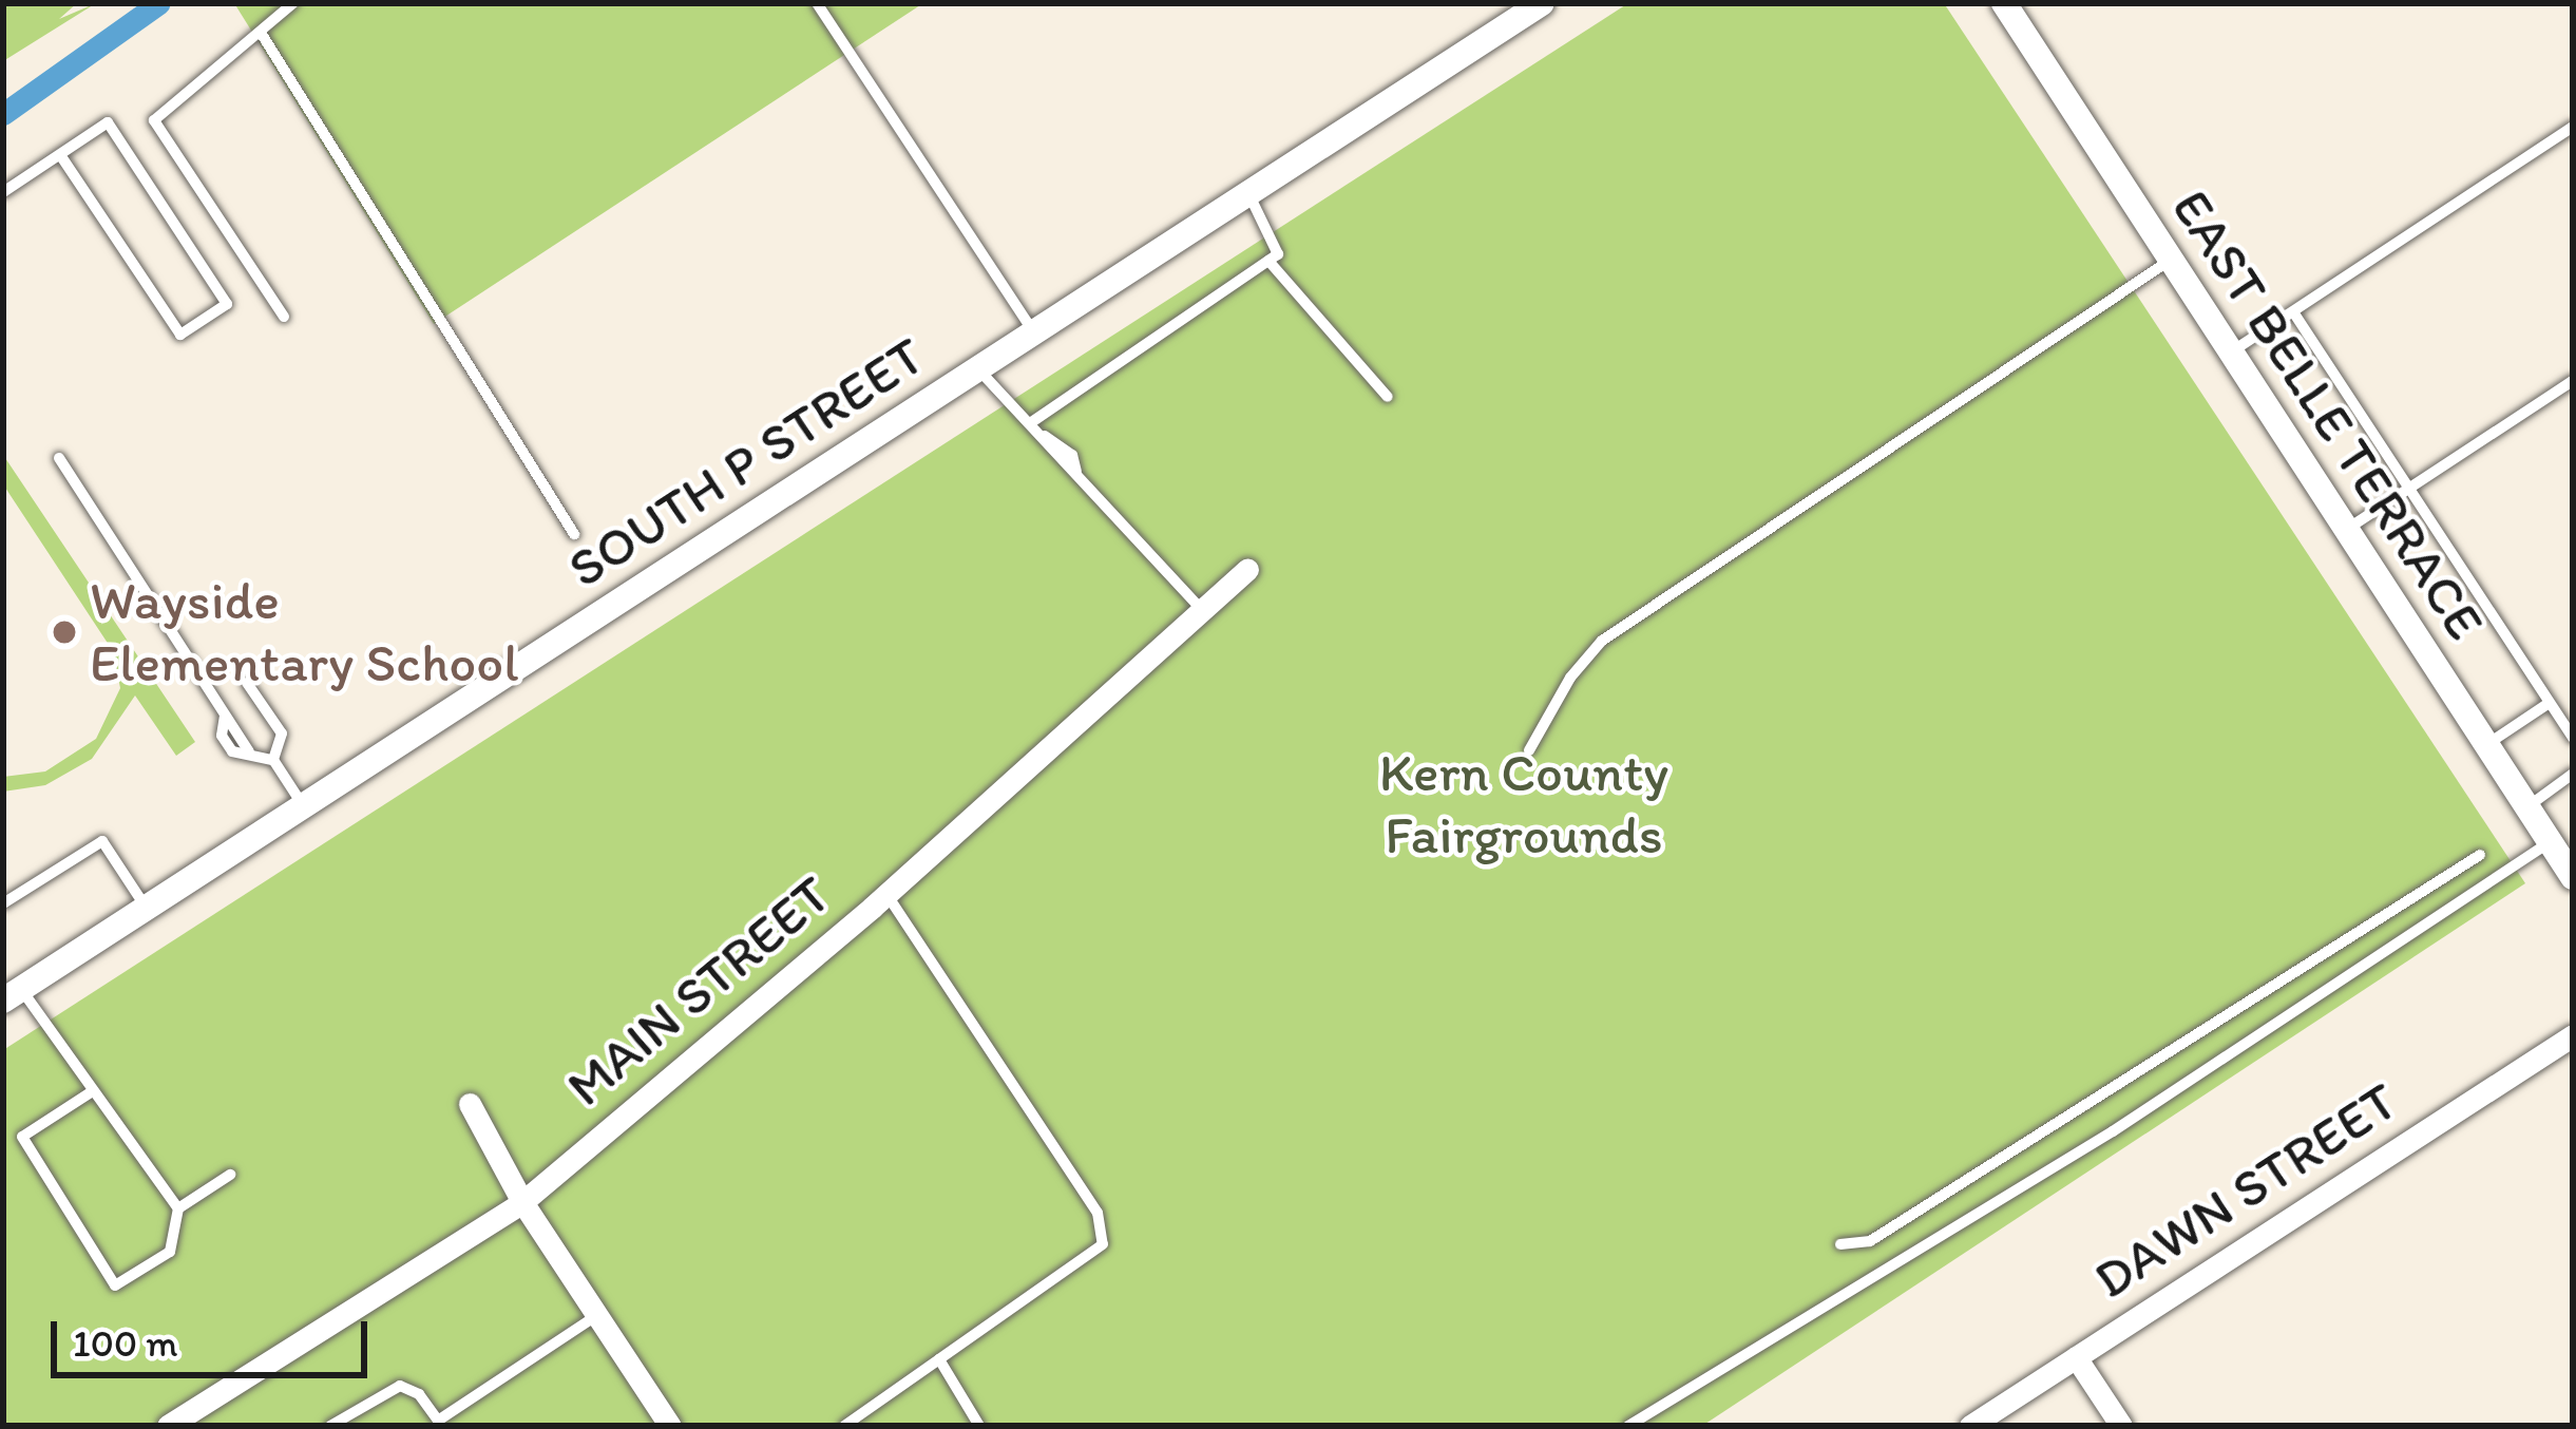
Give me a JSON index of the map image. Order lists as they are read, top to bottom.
{
  "streets": {
    "street": [
      "EAST BELLE TERRACE",
      "SOUTH P STREET",
      "MAIN STREET",
      "DAWN STREET"
    ]
  },
  "parks": ["Kern County Fairgrounds"],
  "places": ["Wayside Elementary School"],
  "scale_bar": "100 m"
}
